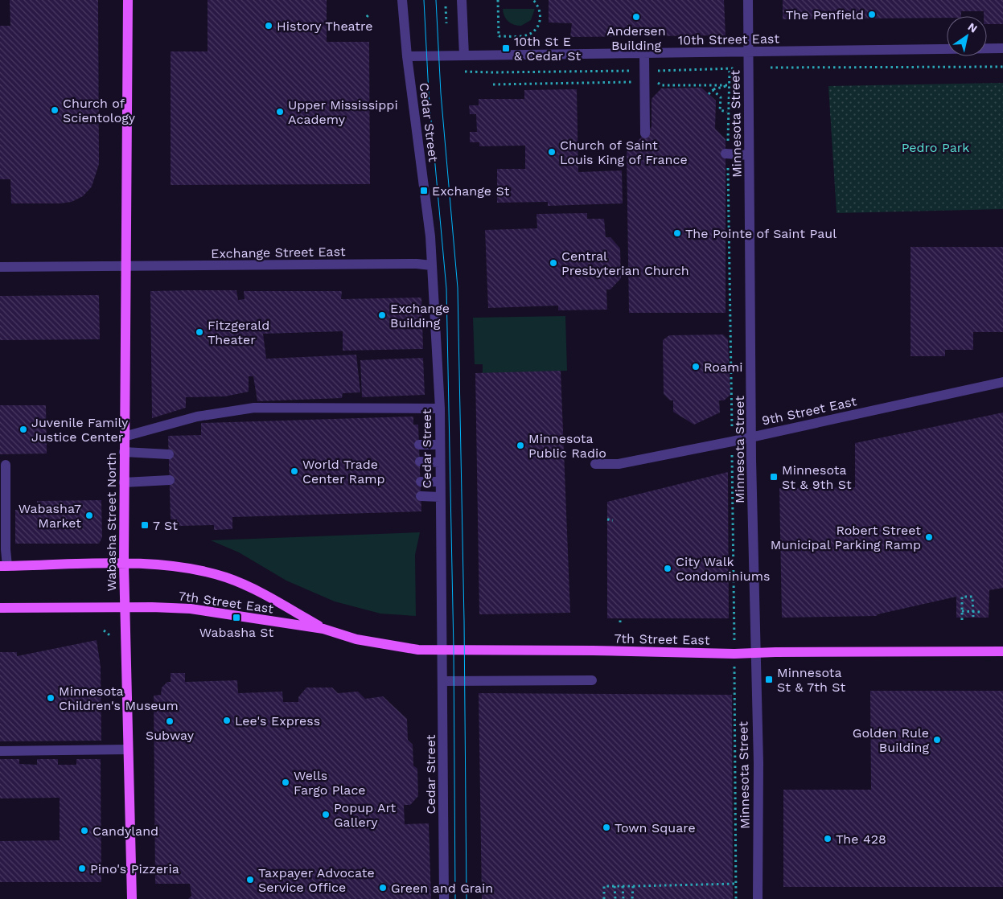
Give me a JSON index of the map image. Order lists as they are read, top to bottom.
{
  "streets": {
    "main road": ["Wabasha Street North", "7th Street East"],
    "street": [
      "10th Street East",
      "Cedar Street",
      "Minnesota Street",
      "Exchange Street East",
      "9th Street East"
    ]
  },
  "crossings": [
    ["10th Street East", "Cedar Street"],
    ["10th Street East", "Minnesota Street"],
    ["Cedar Street", "Exchange Street East"],
    ["Cedar Street", "7th Street East"],
    ["Minnesota Street", "9th Street East"],
    ["Minnesota Street", "7th Street East"],
    ["Exchange Street East", "Wabasha Street North"],
    ["Wabasha Street North", "7th Street East"]
  ],
  "parks": ["Pedro Park"],
  "places": {
    "other": [
      "The Penfield",
      "Andersen Building",
      "History Theatre",
      "Church of Scientology",
      "Upper Mississippi Academy",
      "Church of Saint Louis King of France",
      "The Pointe of Saint Paul",
      "Central Presbyterian Church",
      "Exchange Building",
      "Fitzgerald Theater",
      "Roami",
      "Juvenile Family Justice Center",
      "Minnesota Public Radio",
      "World Trade Center Ramp",
      "Wabasha7 Market",
      "Robert Street Municipal Parking Ramp",
      "City Walk Condominiums",
      "Minnesota Children's Museum",
      "Lee's Express",
      "Subway",
      "Golden Rule Building",
      "Wells Fargo Place",
      "Popup Art Gallery",
      "Town Square",
      "Candyland",
      "The 428",
      "Pino's Pizzeria",
      "Taxpayer Advocate Service Office",
      "Green and Grain"
    ],
    "transit": [
      "10th St E & Cedar St",
      "Exchange St",
      "Minnesota St & 9th St",
      "7 St",
      "Wabasha St",
      "Minnesota St & 7th St"
    ]
  },
  "north": "top right"
}
